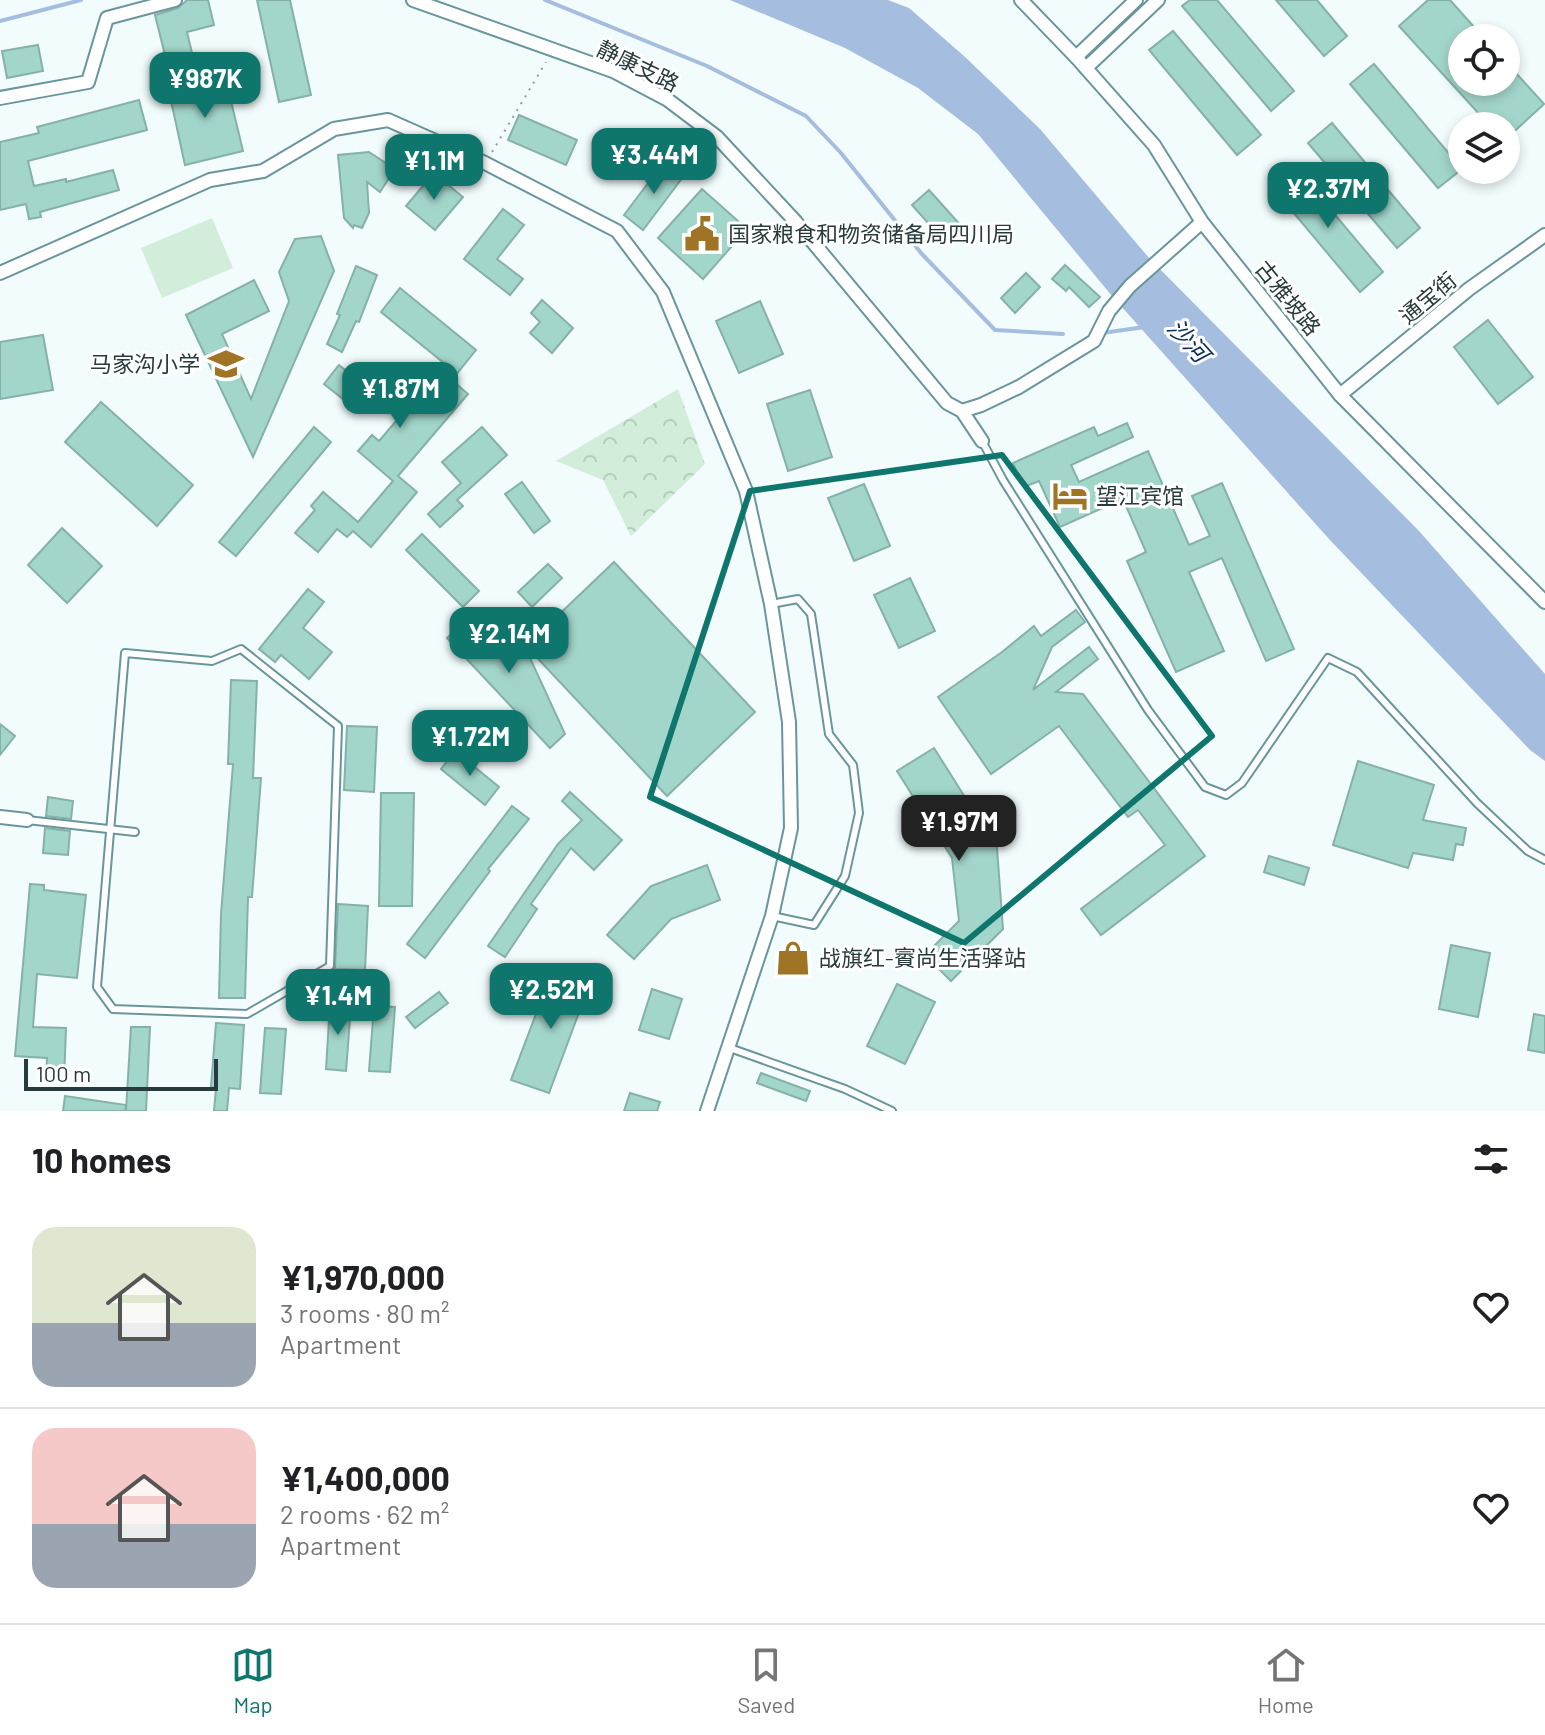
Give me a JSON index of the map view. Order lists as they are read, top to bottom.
{
  "streets": {
    "street": ["静康支路", "古雅坡路", "通宝街"]
  },
  "crossings": [
    ["古雅坡路", "通宝街"]
  ],
  "water": ["沙河"],
  "places": {
    "public building": ["国家粮食和物资储备局四川局"],
    "school or university": ["马家沟小学"],
    "hotel": ["望江宾馆"],
    "shop": ["战旗红-賨尚生活驿站"]
  },
  "scale_bar": "100 m",
  "page": {
    "price": [
      "¥987K",
      "¥3.44M",
      "¥1.1M",
      "¥2.37M",
      "¥1.87M",
      "¥2.14M",
      "¥1.72M",
      "¥1.97M",
      "¥2.52M",
      "¥1.4M"
    ],
    "scale": "100 m",
    "heading": "10 homes",
    "list": [
      {
        "name": "¥1,970,000",
        "note": "3 rooms · 80 m² · Apartment"
      },
      {
        "name": "¥1,400,000",
        "note": "2 rooms · 62 m² · Apartment"
      }
    ],
    "tabs": ["Map", "Saved", "Home"]
  }
}
